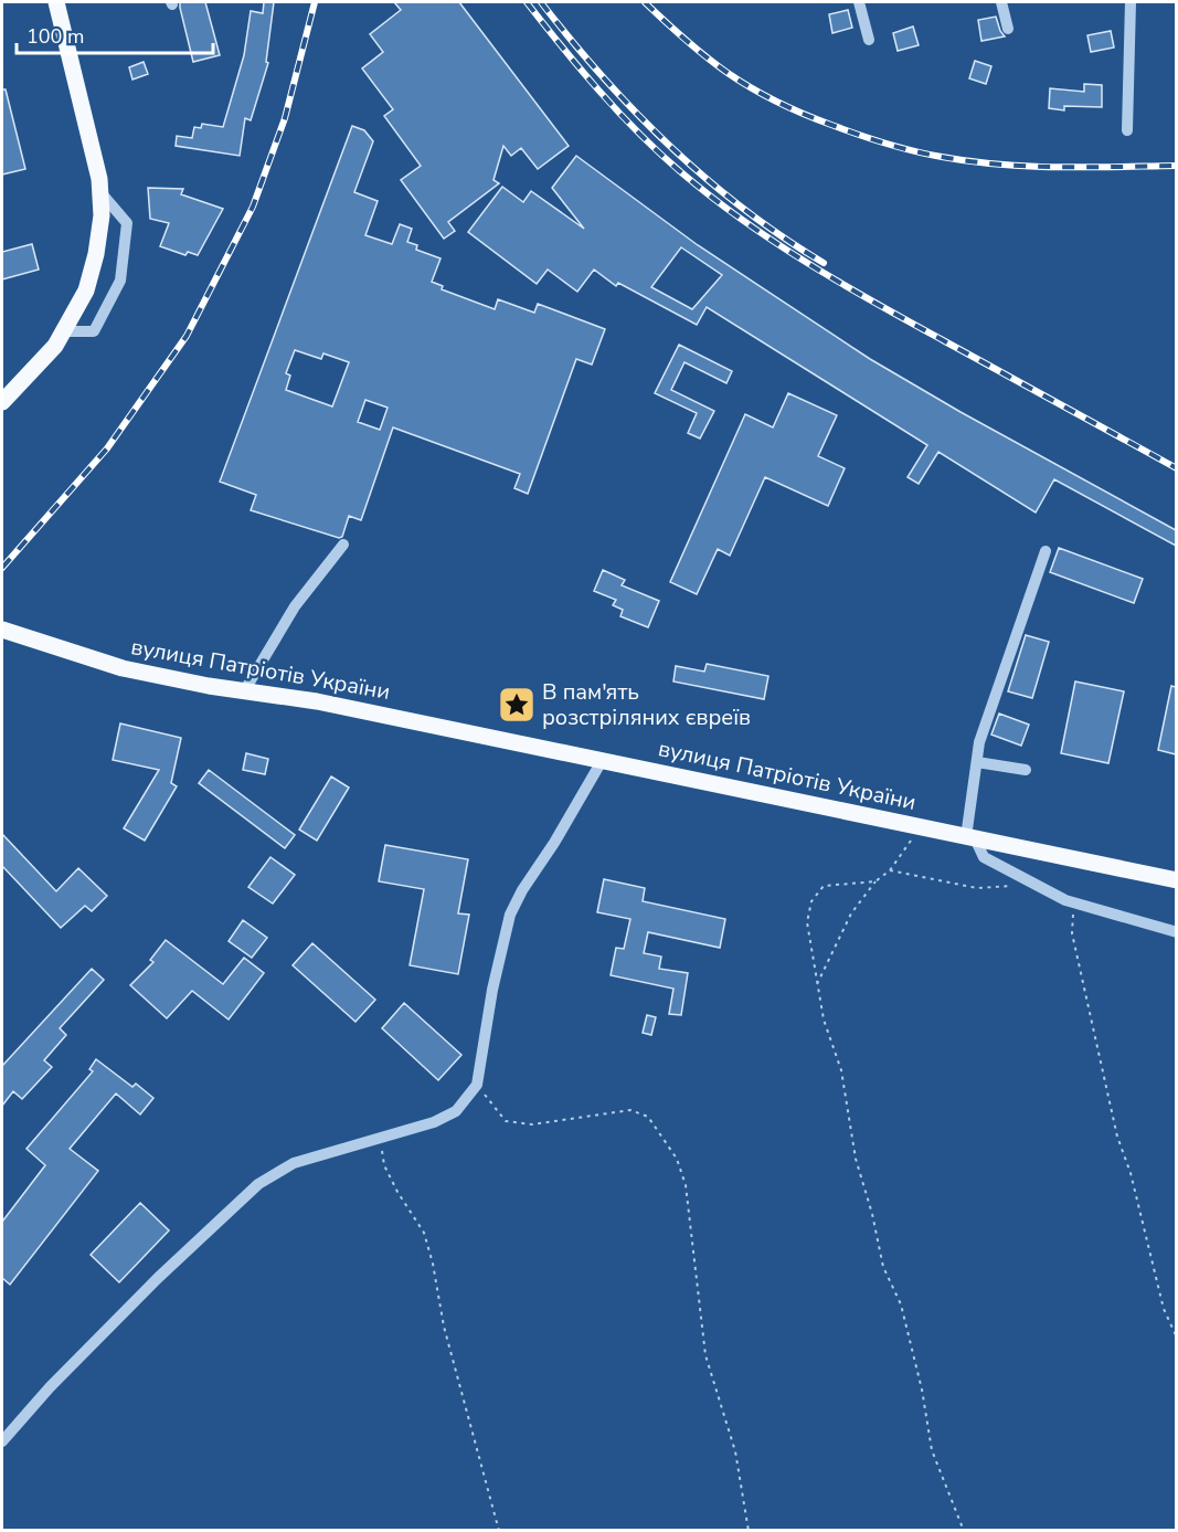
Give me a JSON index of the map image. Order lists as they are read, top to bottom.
{
  "streets": {
    "main road": ["вулиця Патріотів України"]
  },
  "places": {
    "place": ["В пам'ять розстріляних євреїв"]
  },
  "scale_bar": "100 m"
}
